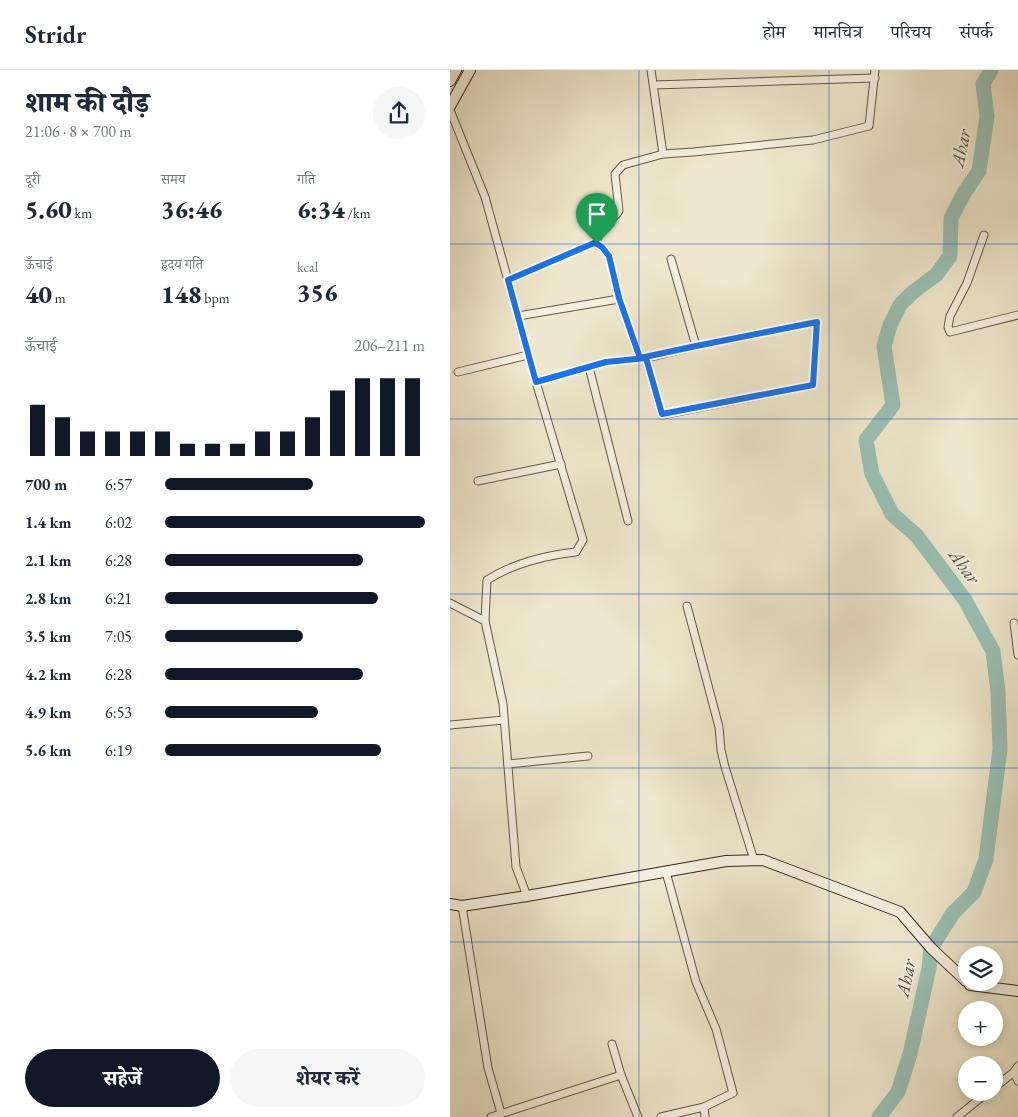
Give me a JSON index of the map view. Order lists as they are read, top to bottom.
{
  "water": ["Ahar"],
  "page": {
    "header": "Stridr",
    "nav": [
      "होम",
      "मानचित्र",
      "परिचय",
      "संपर्क"
    ],
    "heading": ["शाम की दौड़", "21:06 · 8 × 700 m"],
    "stats": [
      ["दूरी", "5.60 km"],
      ["समय", "36:46"],
      ["गति", "6:34 /km"],
      ["ऊँचाई", "40 m"],
      ["हृदय गति", "148 bpm"],
      ["kcal", "356"]
    ],
    "chart": ["ऊँचाई", "206–211 m"],
    "list": [
      {
        "name": "700 m",
        "note": "6:57"
      },
      {
        "name": "1.4 km",
        "note": "6:02"
      },
      {
        "name": "2.1 km",
        "note": "6:28"
      },
      {
        "name": "2.8 km",
        "note": "6:21"
      },
      {
        "name": "3.5 km",
        "note": "7:05"
      },
      {
        "name": "4.2 km",
        "note": "6:28"
      },
      {
        "name": "4.9 km",
        "note": "6:53"
      },
      {
        "name": "5.6 km",
        "note": "6:19"
      }
    ],
    "map_buttons": ["+", "−"],
    "buttons": ["सहेजें", "शेयर करें"]
  }
}
